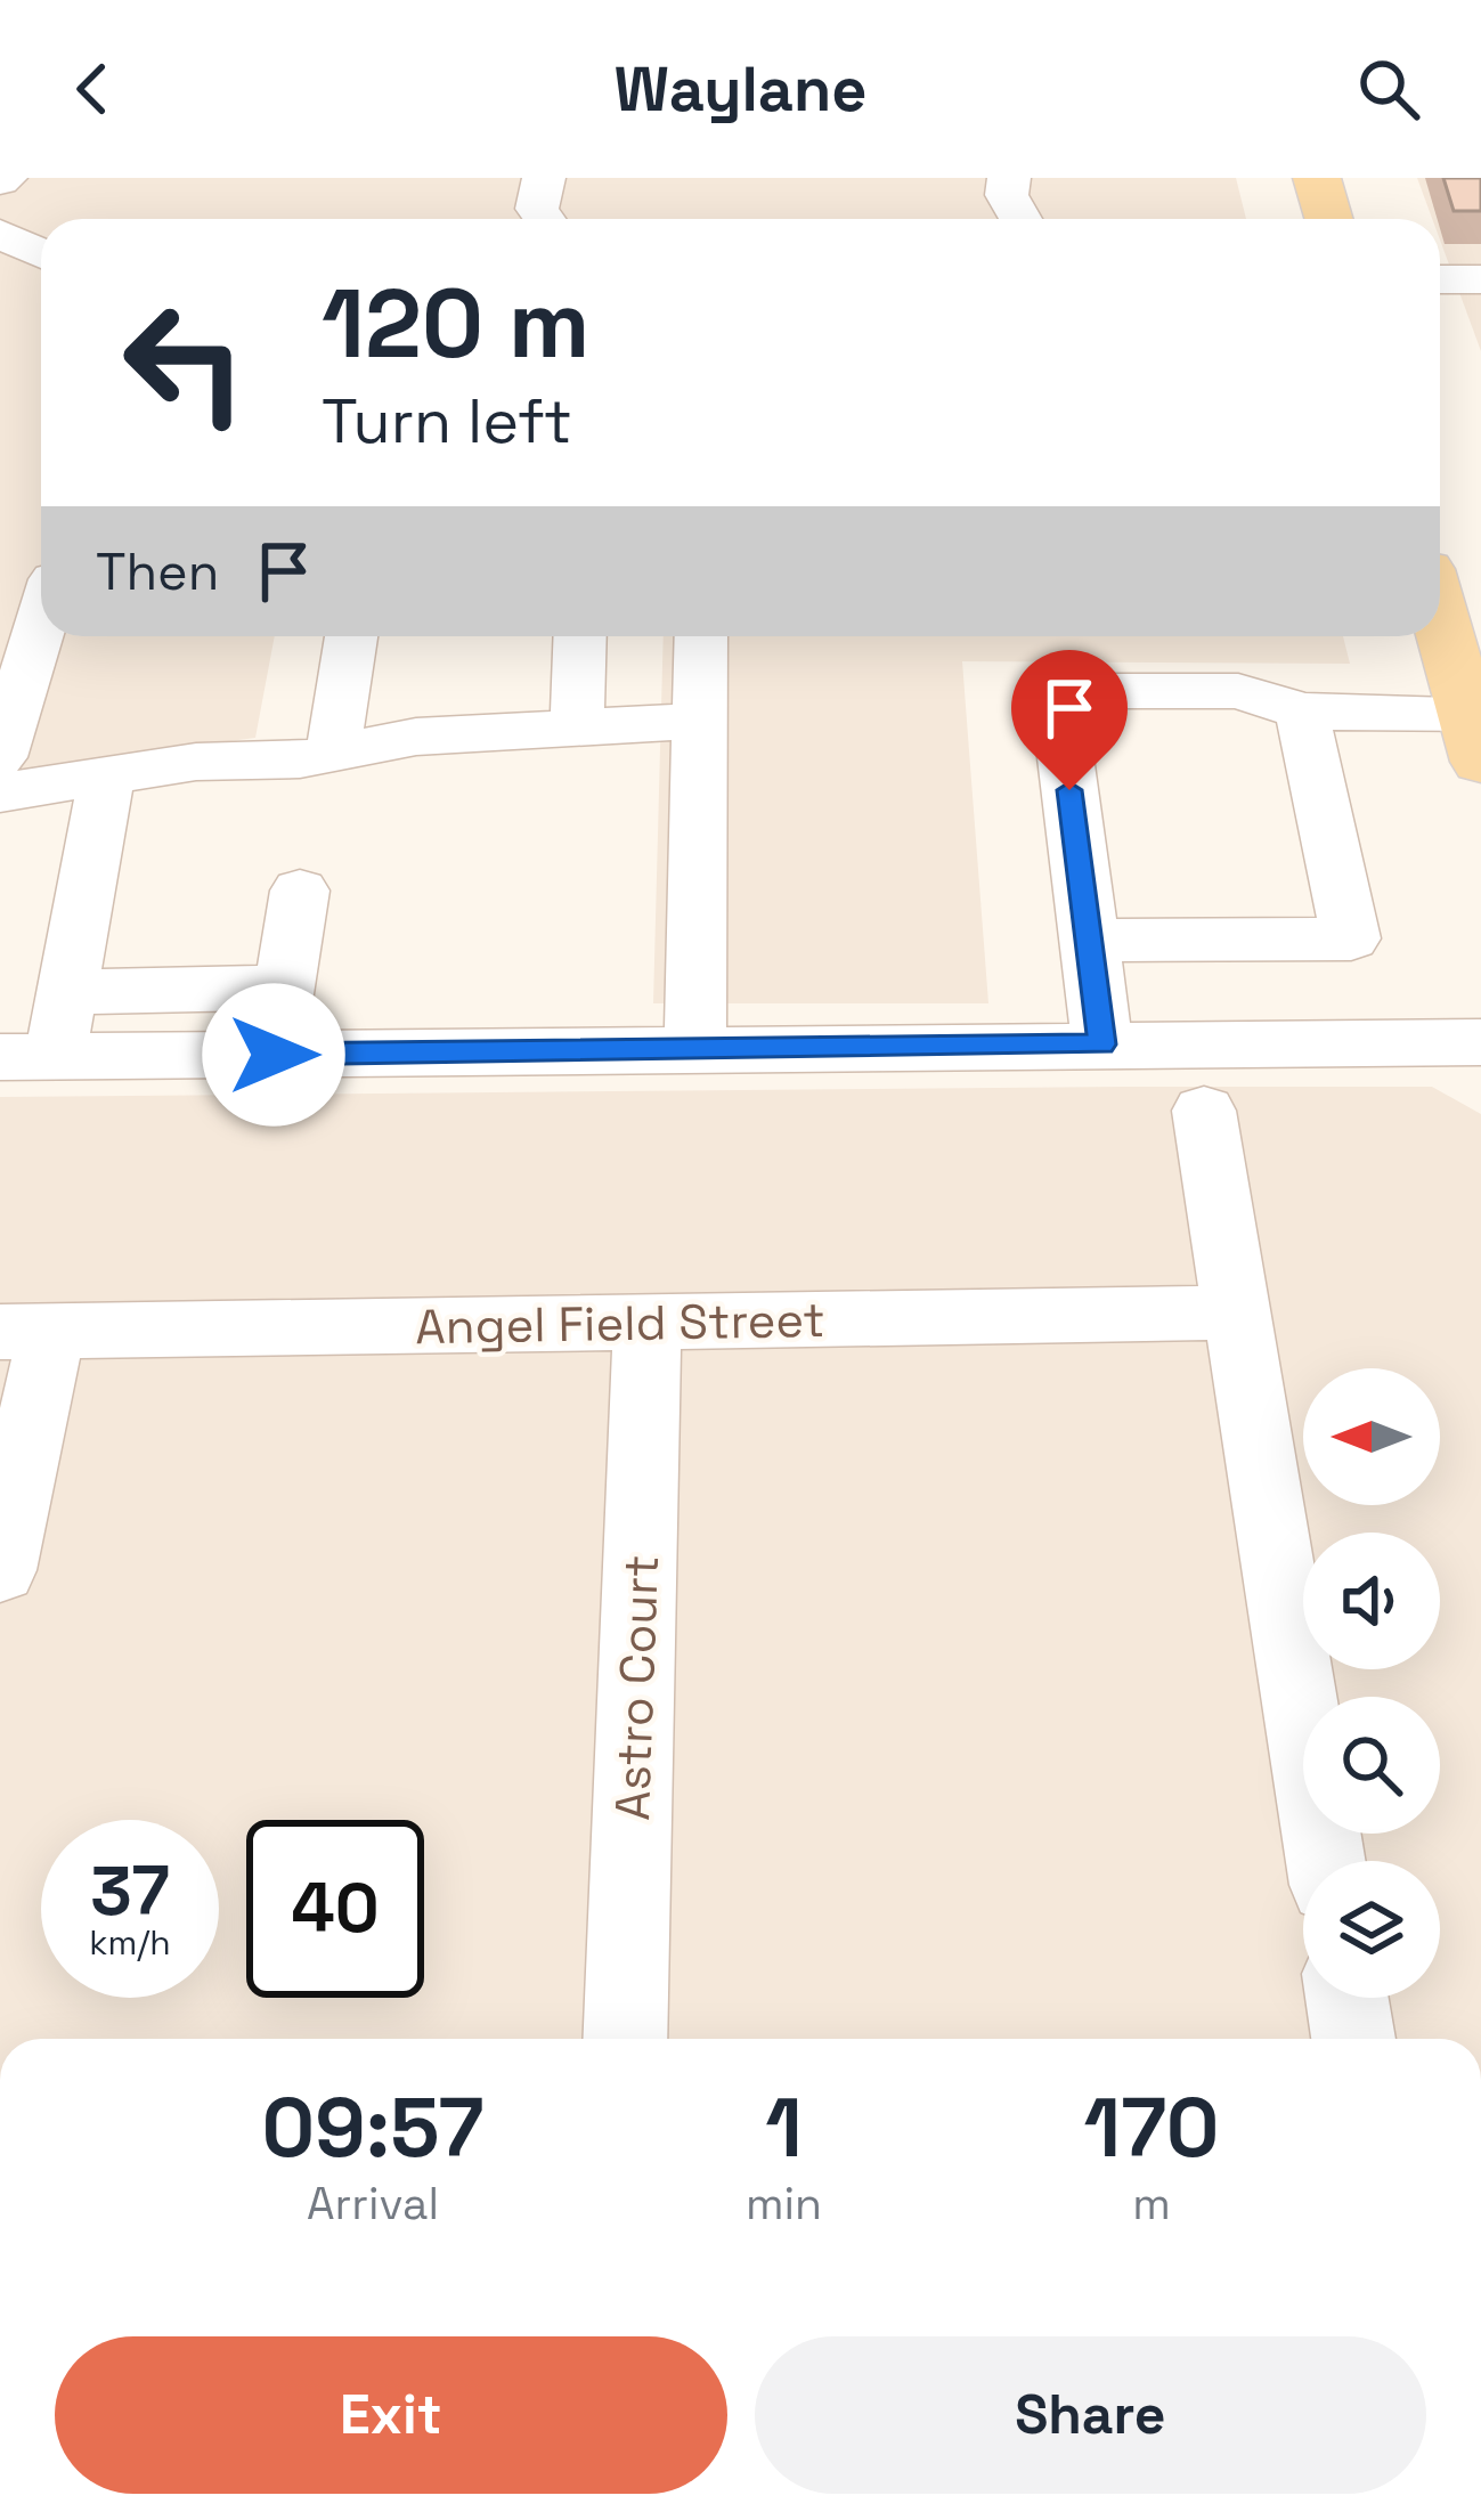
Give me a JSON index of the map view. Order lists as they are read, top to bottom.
{
  "streets": {
    "street": ["Angel Field Street", "Astro Court"]
  },
  "crossings": [
    ["Angel Field Street", "Astro Court"]
  ],
  "north": "left",
  "page": {
    "header": "Waylane",
    "turn": ["120 m", "Turn left"],
    "then": "Then",
    "speed": "37 km/h",
    "limit": "40",
    "eta": [
      "09:57",
      "Arrival",
      "1",
      "min",
      "170",
      "m"
    ],
    "buttons": ["Exit", "Share"]
  }
}
